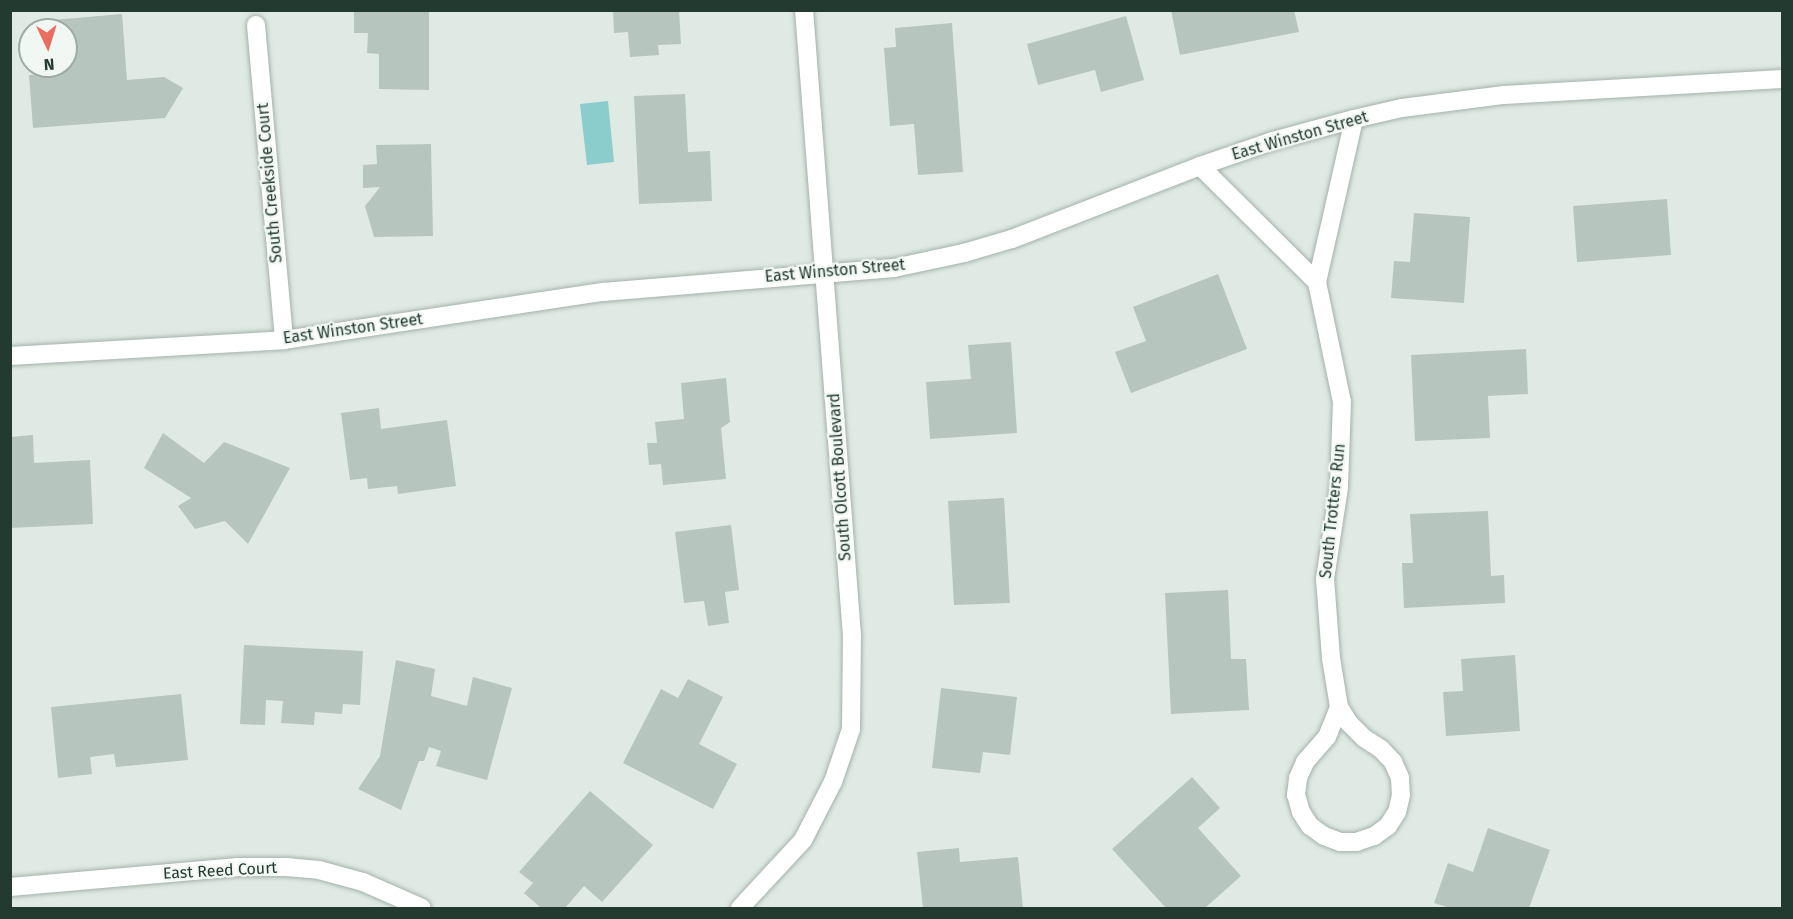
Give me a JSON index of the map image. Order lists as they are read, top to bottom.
{
  "streets": {
    "street": [
      "East Winston Street",
      "South Creekside Court",
      "South Olcott Boulevard",
      "South Trotters Run",
      "East Reed Court"
    ]
  },
  "crossings": [
    ["East Winston Street", "South Creekside Court"],
    ["East Winston Street", "South Olcott Boulevard"],
    ["East Winston Street", "South Trotters Run"]
  ],
  "north": "bottom"
}
